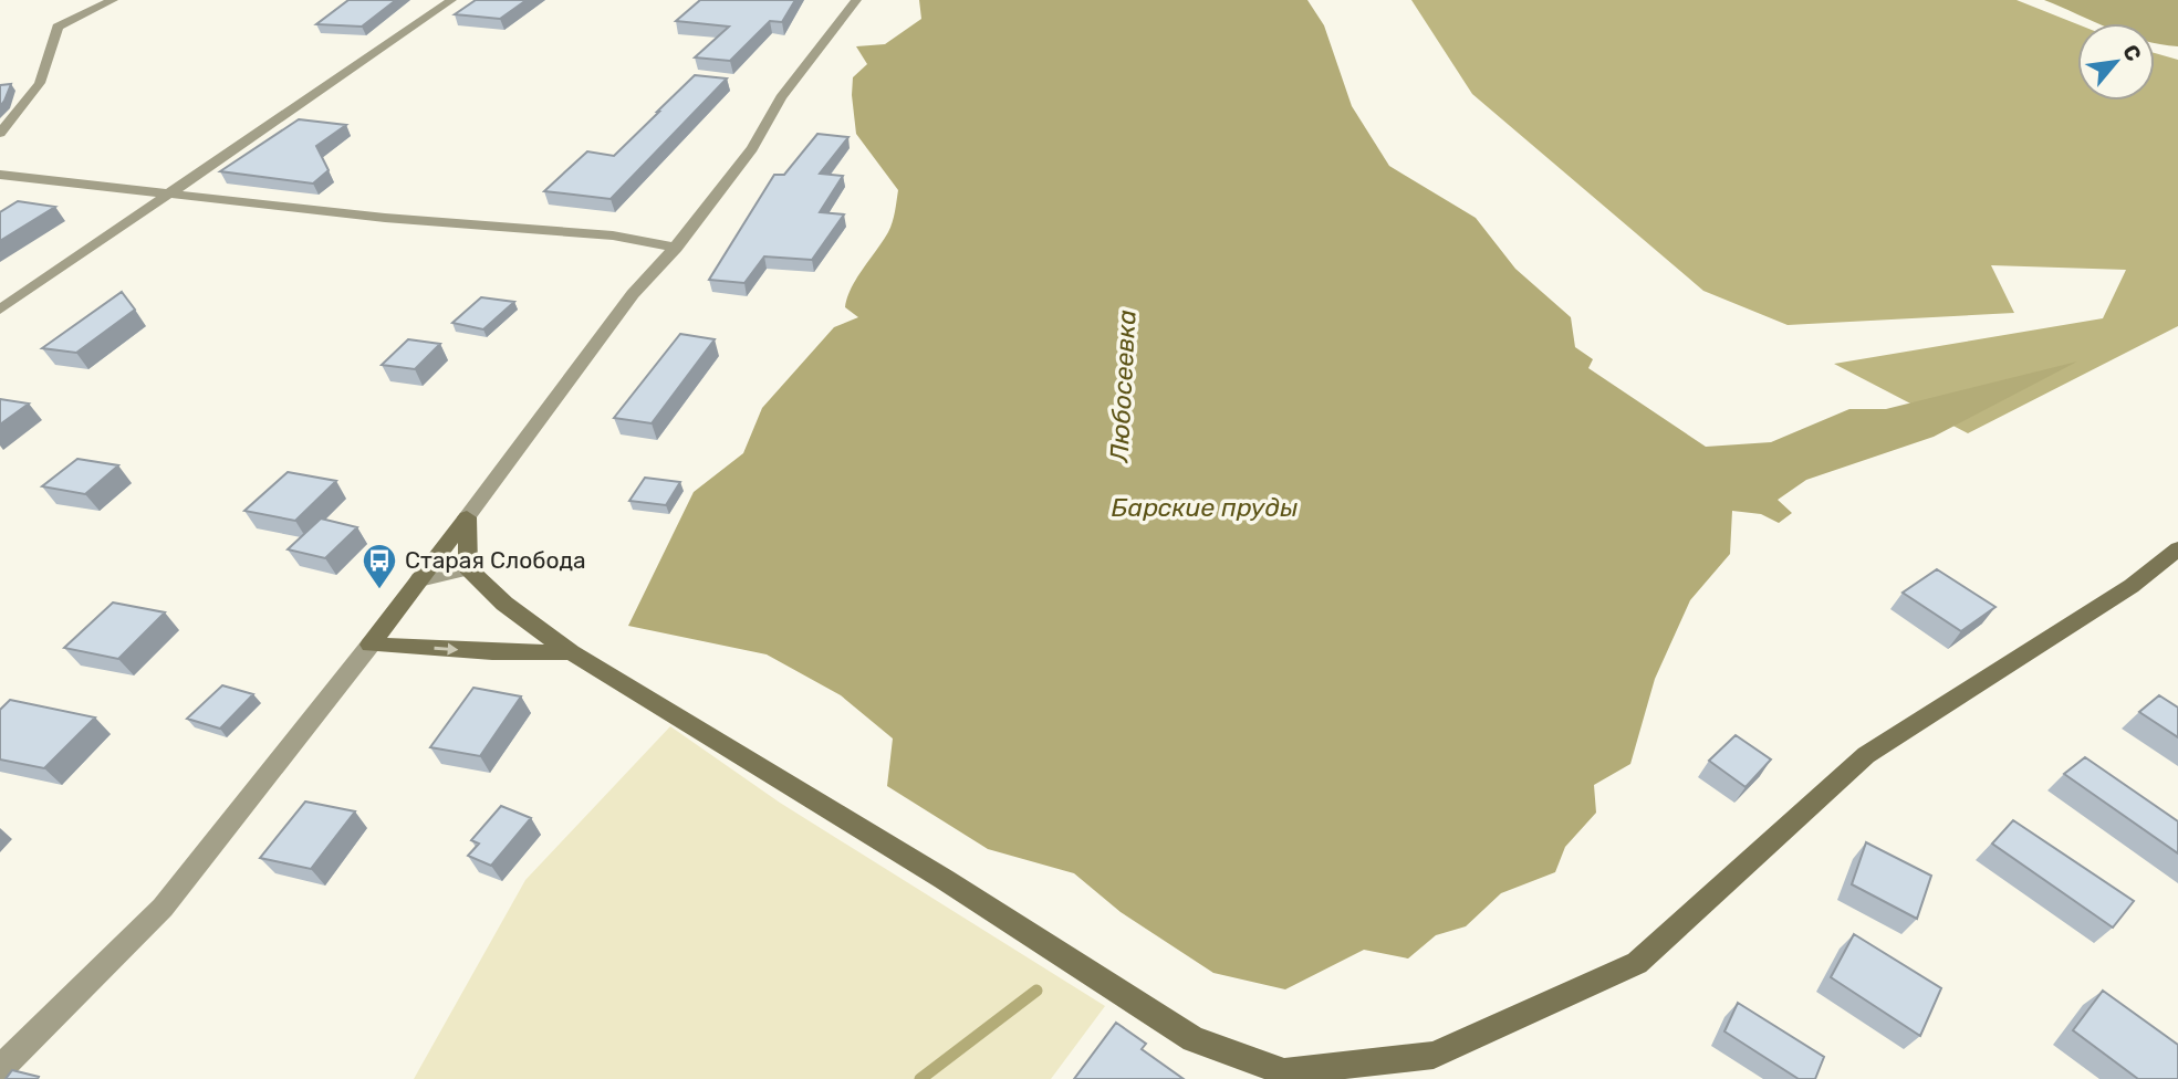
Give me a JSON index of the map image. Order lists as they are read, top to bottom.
{
  "water": ["Любосеевка", "Барские пруды"],
  "places": {
    "bus stop": ["Старая Слобода"]
  },
  "north": "top right"
}
